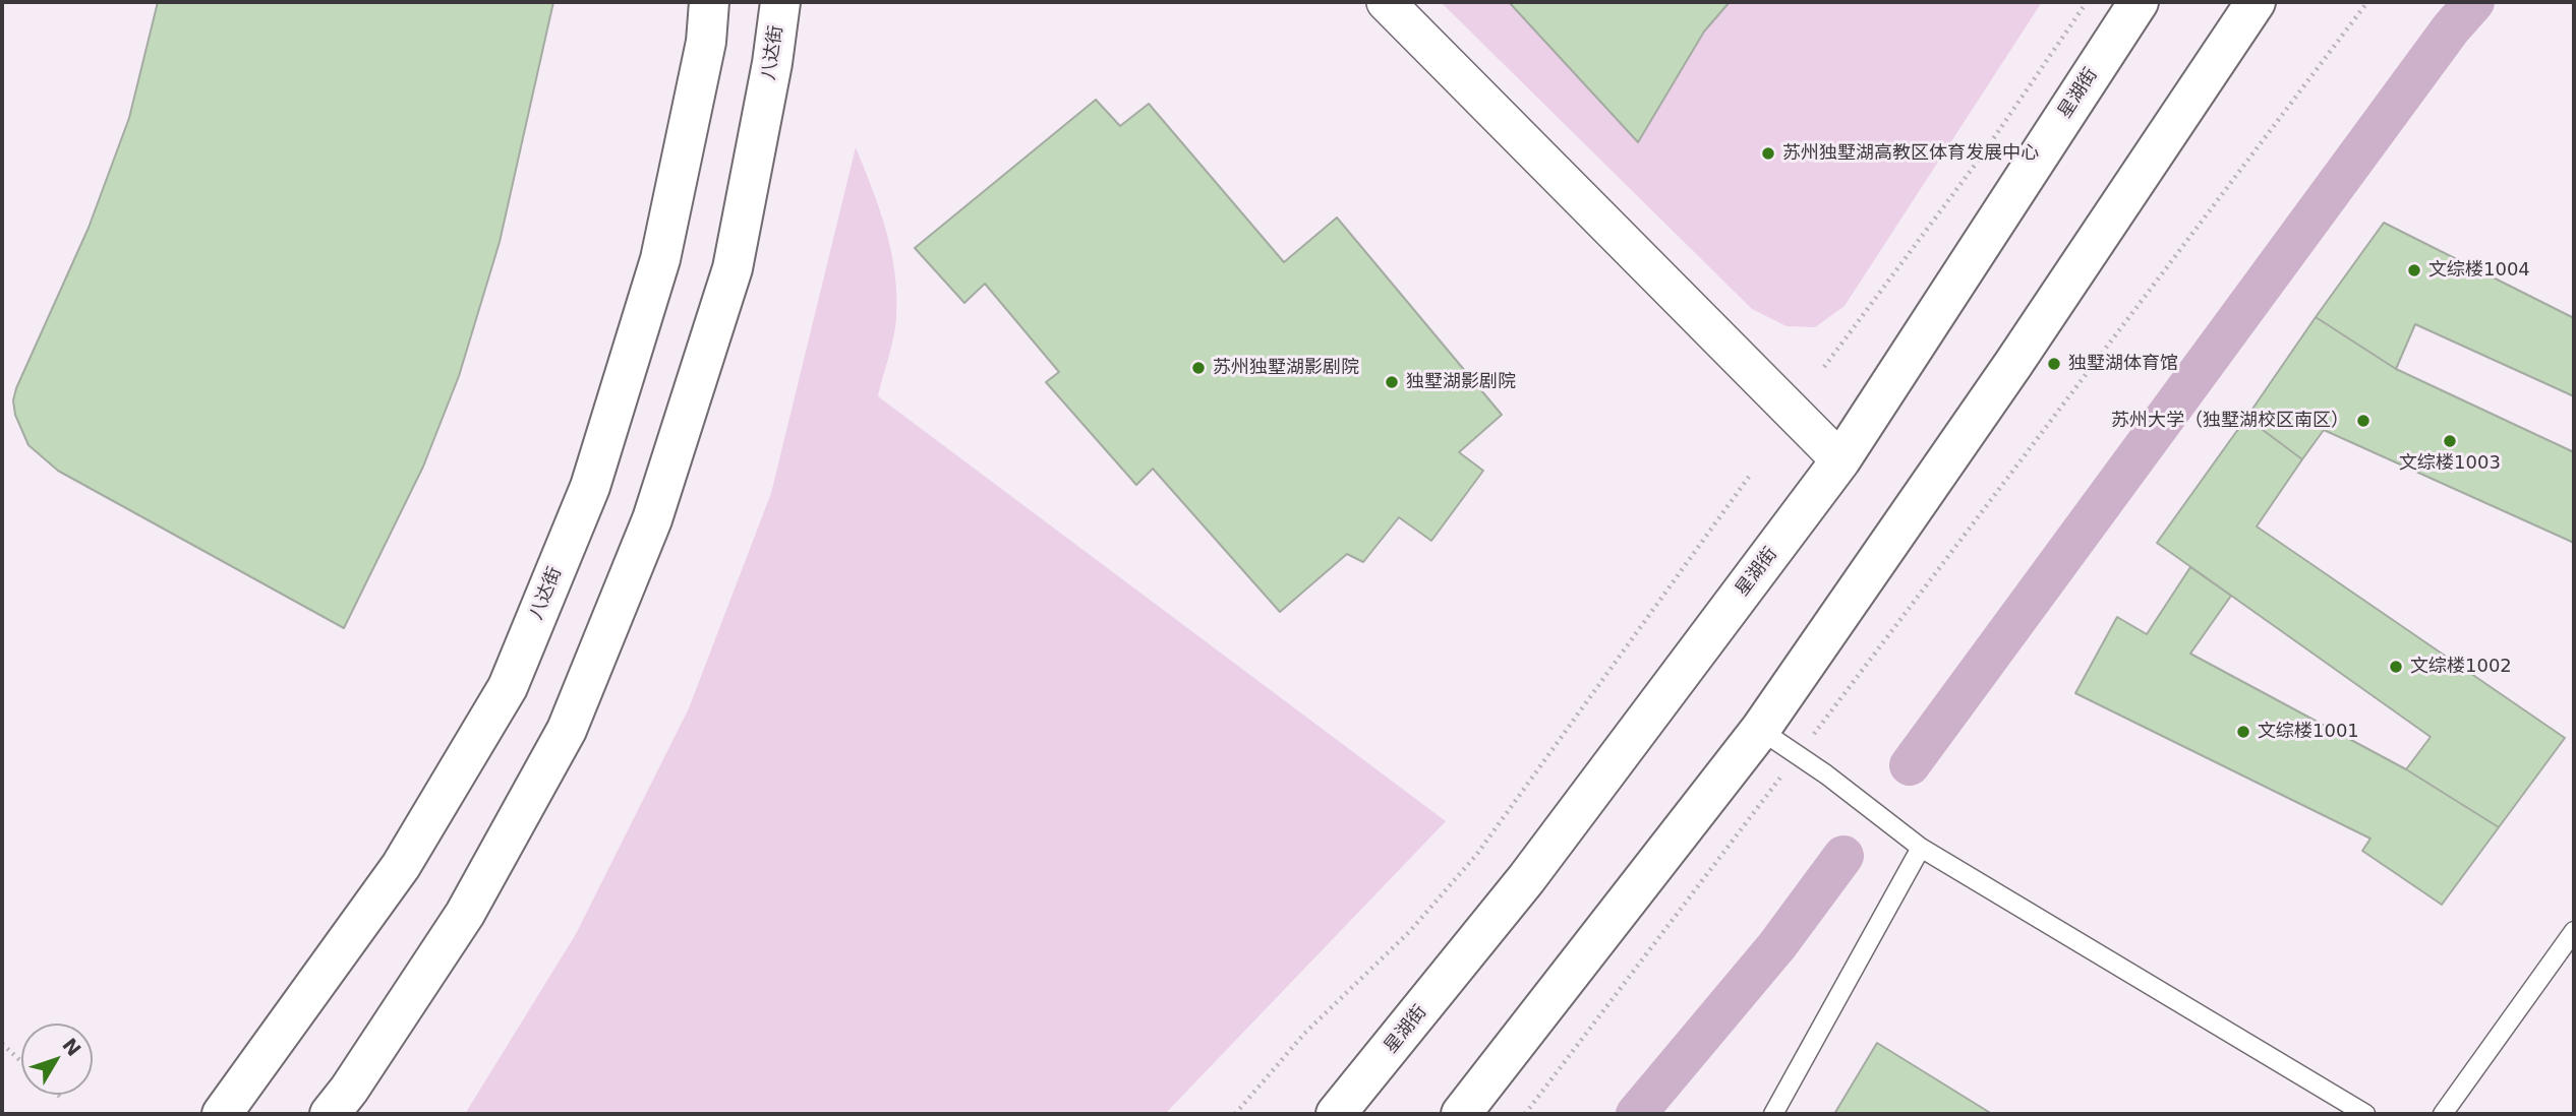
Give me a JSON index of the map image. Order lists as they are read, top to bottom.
{
  "streets": {
    "main road": ["八达街", "星湖街"]
  },
  "places": [
    "苏州独墅湖高教区体育发展中心",
    "文综楼1004",
    "独墅湖体育馆",
    "苏州独墅湖影剧院",
    "独墅湖影剧院",
    "苏州大学（独墅湖校区南区）",
    "文综楼1003",
    "文综楼1002",
    "文综楼1001"
  ],
  "north": "top right"
}
